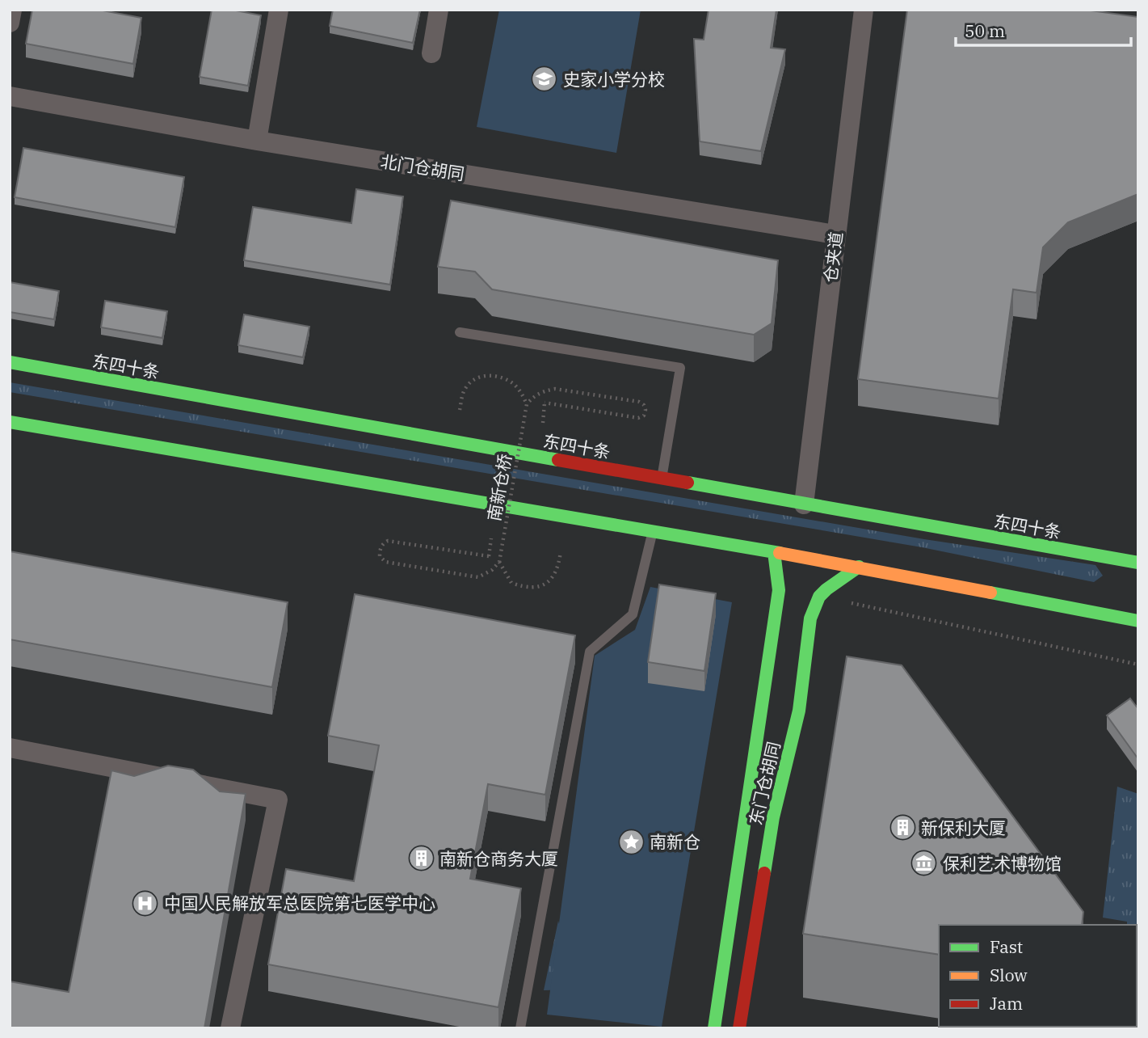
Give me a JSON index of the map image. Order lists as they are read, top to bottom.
{
  "streets": {
    "main road": ["东四十条", "东门仓胡同"],
    "street": ["北门仓胡同", "仓夹道"],
    "path": ["南新仓桥"]
  },
  "crossings": [
    ["北门仓胡同", "仓夹道"],
    ["仓夹道", "东四十条"]
  ],
  "places": {
    "school or university": ["史家小学分校"],
    "building": ["新保利大厦", "南新仓商务大厦"],
    "place": ["南新仓"],
    "museum": ["保利艺术博物馆"],
    "hospital": ["中国人民解放军总医院第七医学中心"]
  },
  "legend": ["Fast", "Slow", "Jam"],
  "scale_bar": "50 m"
}
